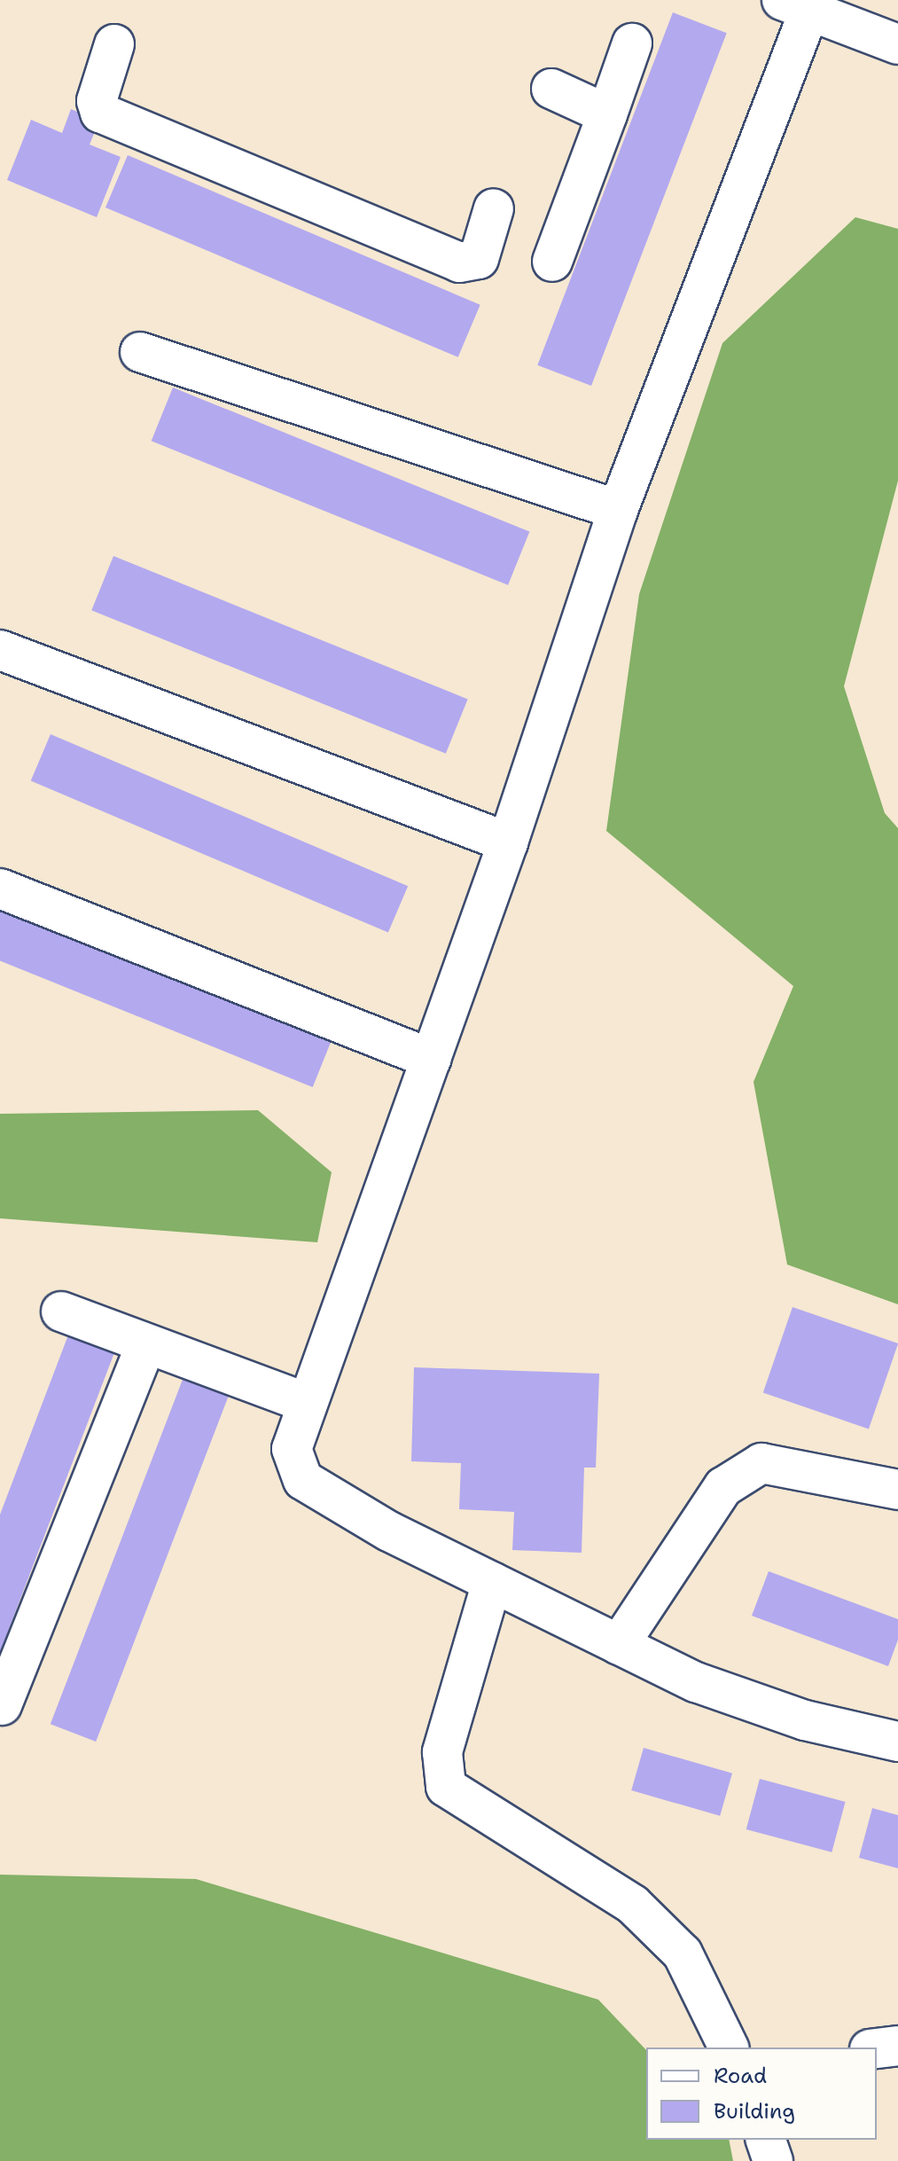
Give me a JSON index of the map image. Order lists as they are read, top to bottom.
{
  "legend": ["Road", "Building"]
}
